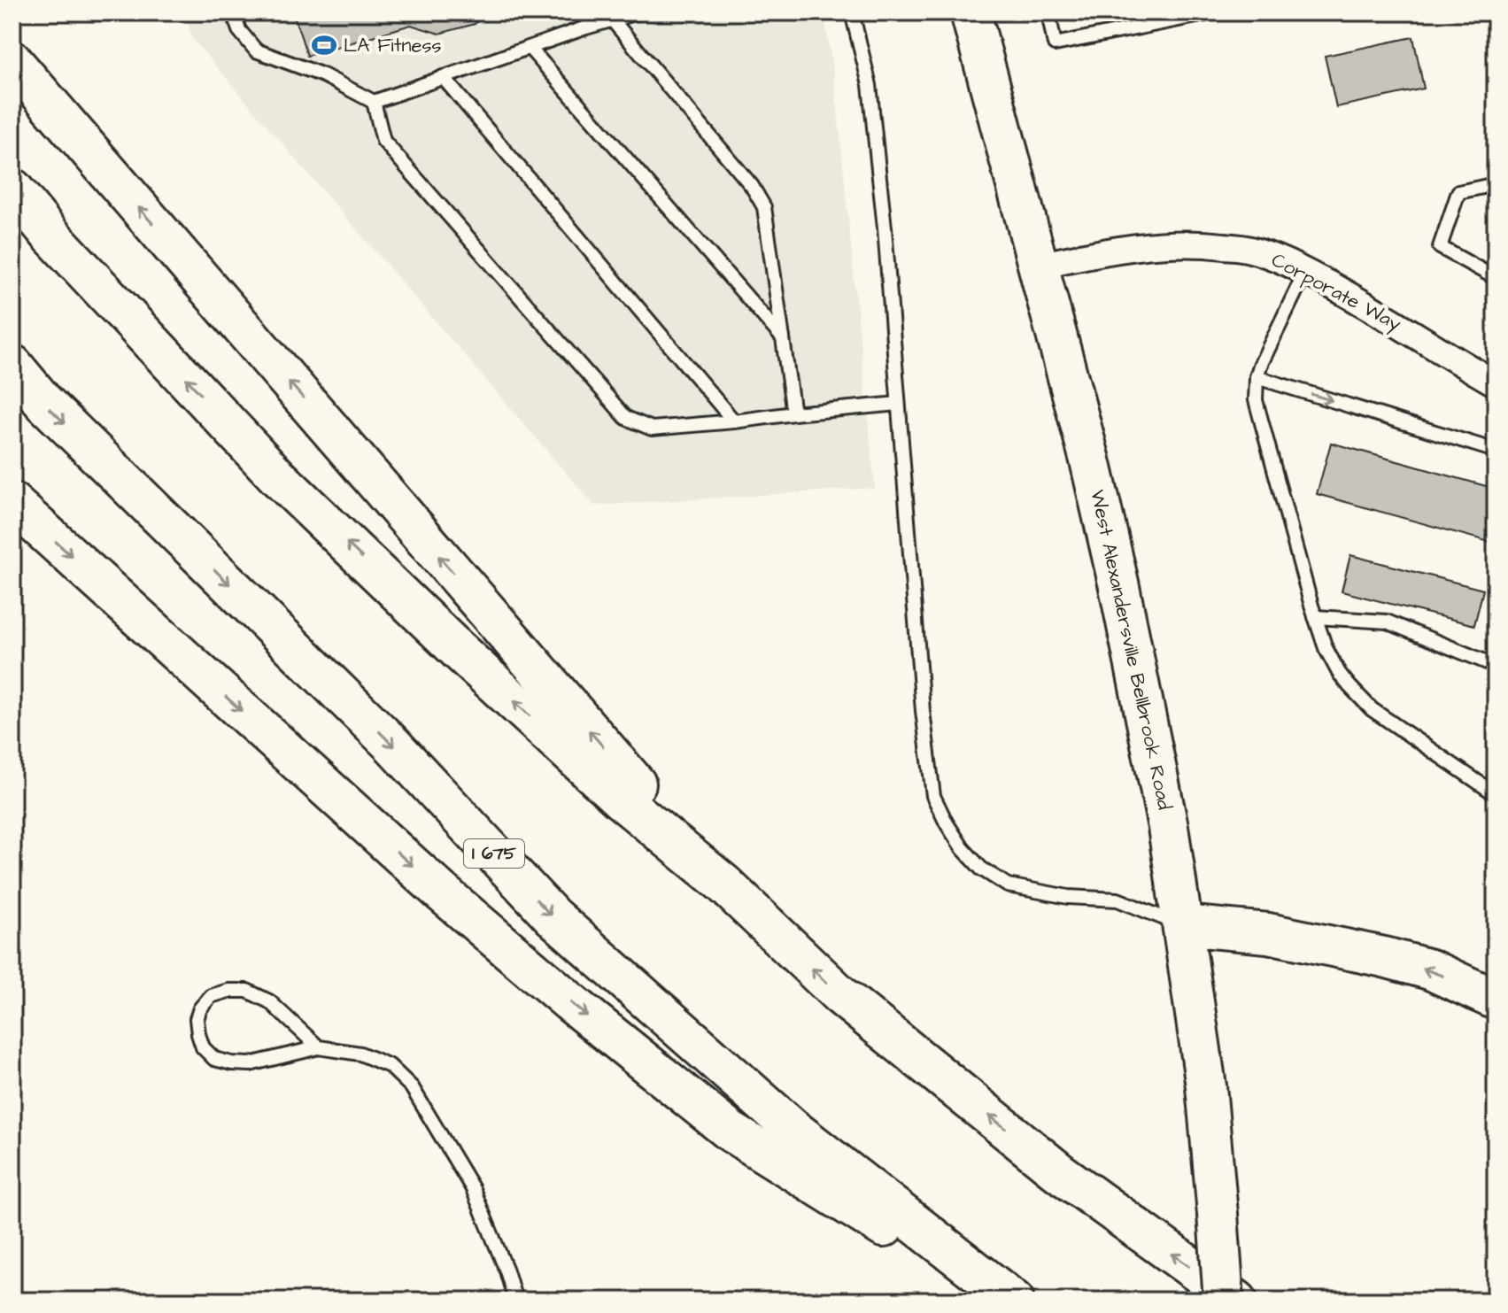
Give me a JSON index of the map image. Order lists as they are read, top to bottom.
{
  "streets": {
    "main road": ["West Alexandersville Bellbrook Road", "I 675"],
    "street": ["Corporate Way"]
  },
  "crossings": [
    ["Corporate Way", "West Alexandersville Bellbrook Road"]
  ],
  "places": {
    "sports": ["LA Fitness"]
  }
}
